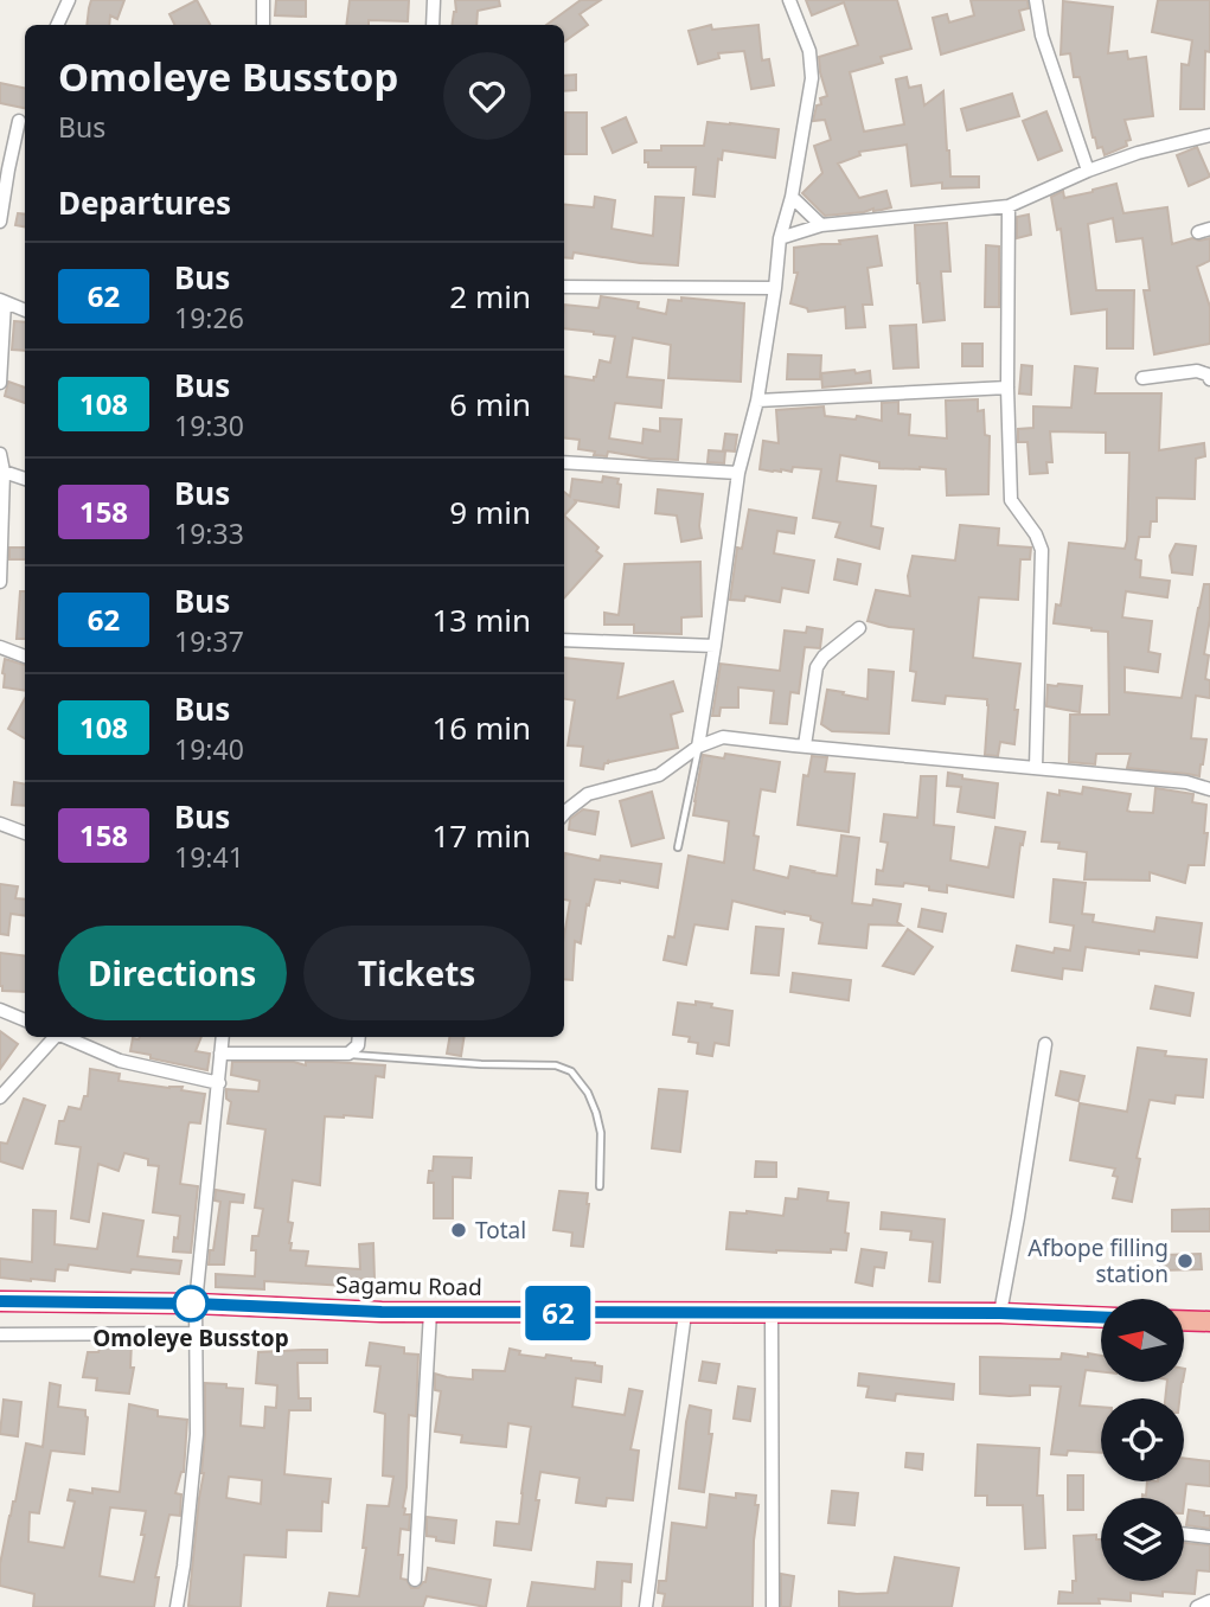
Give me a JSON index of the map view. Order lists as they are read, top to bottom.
{
  "streets": {
    "highway": ["Sagamu Road"]
  },
  "places": ["Total", "Afbope filling station", "Omoleye Busstop"],
  "lines": ["bus line 62"],
  "north": "left",
  "page": {
    "on_map": "62",
    "heading": [
      ["Omoleye Busstop", "Bus"],
      "Departures"
    ],
    "list": [
      {
        "mark": "62",
        "name": "Bus",
        "note": "19:26",
        "value": "2 min"
      },
      {
        "mark": "108",
        "name": "Bus",
        "note": "19:30",
        "value": "6 min"
      },
      {
        "mark": "158",
        "name": "Bus",
        "note": "19:33",
        "value": "9 min"
      },
      {
        "mark": "62",
        "name": "Bus",
        "note": "19:37",
        "value": "13 min"
      },
      {
        "mark": "108",
        "name": "Bus",
        "note": "19:40",
        "value": "16 min"
      },
      {
        "mark": "158",
        "name": "Bus",
        "note": "19:41",
        "value": "17 min"
      }
    ],
    "buttons": ["Directions", "Tickets"]
  }
}
